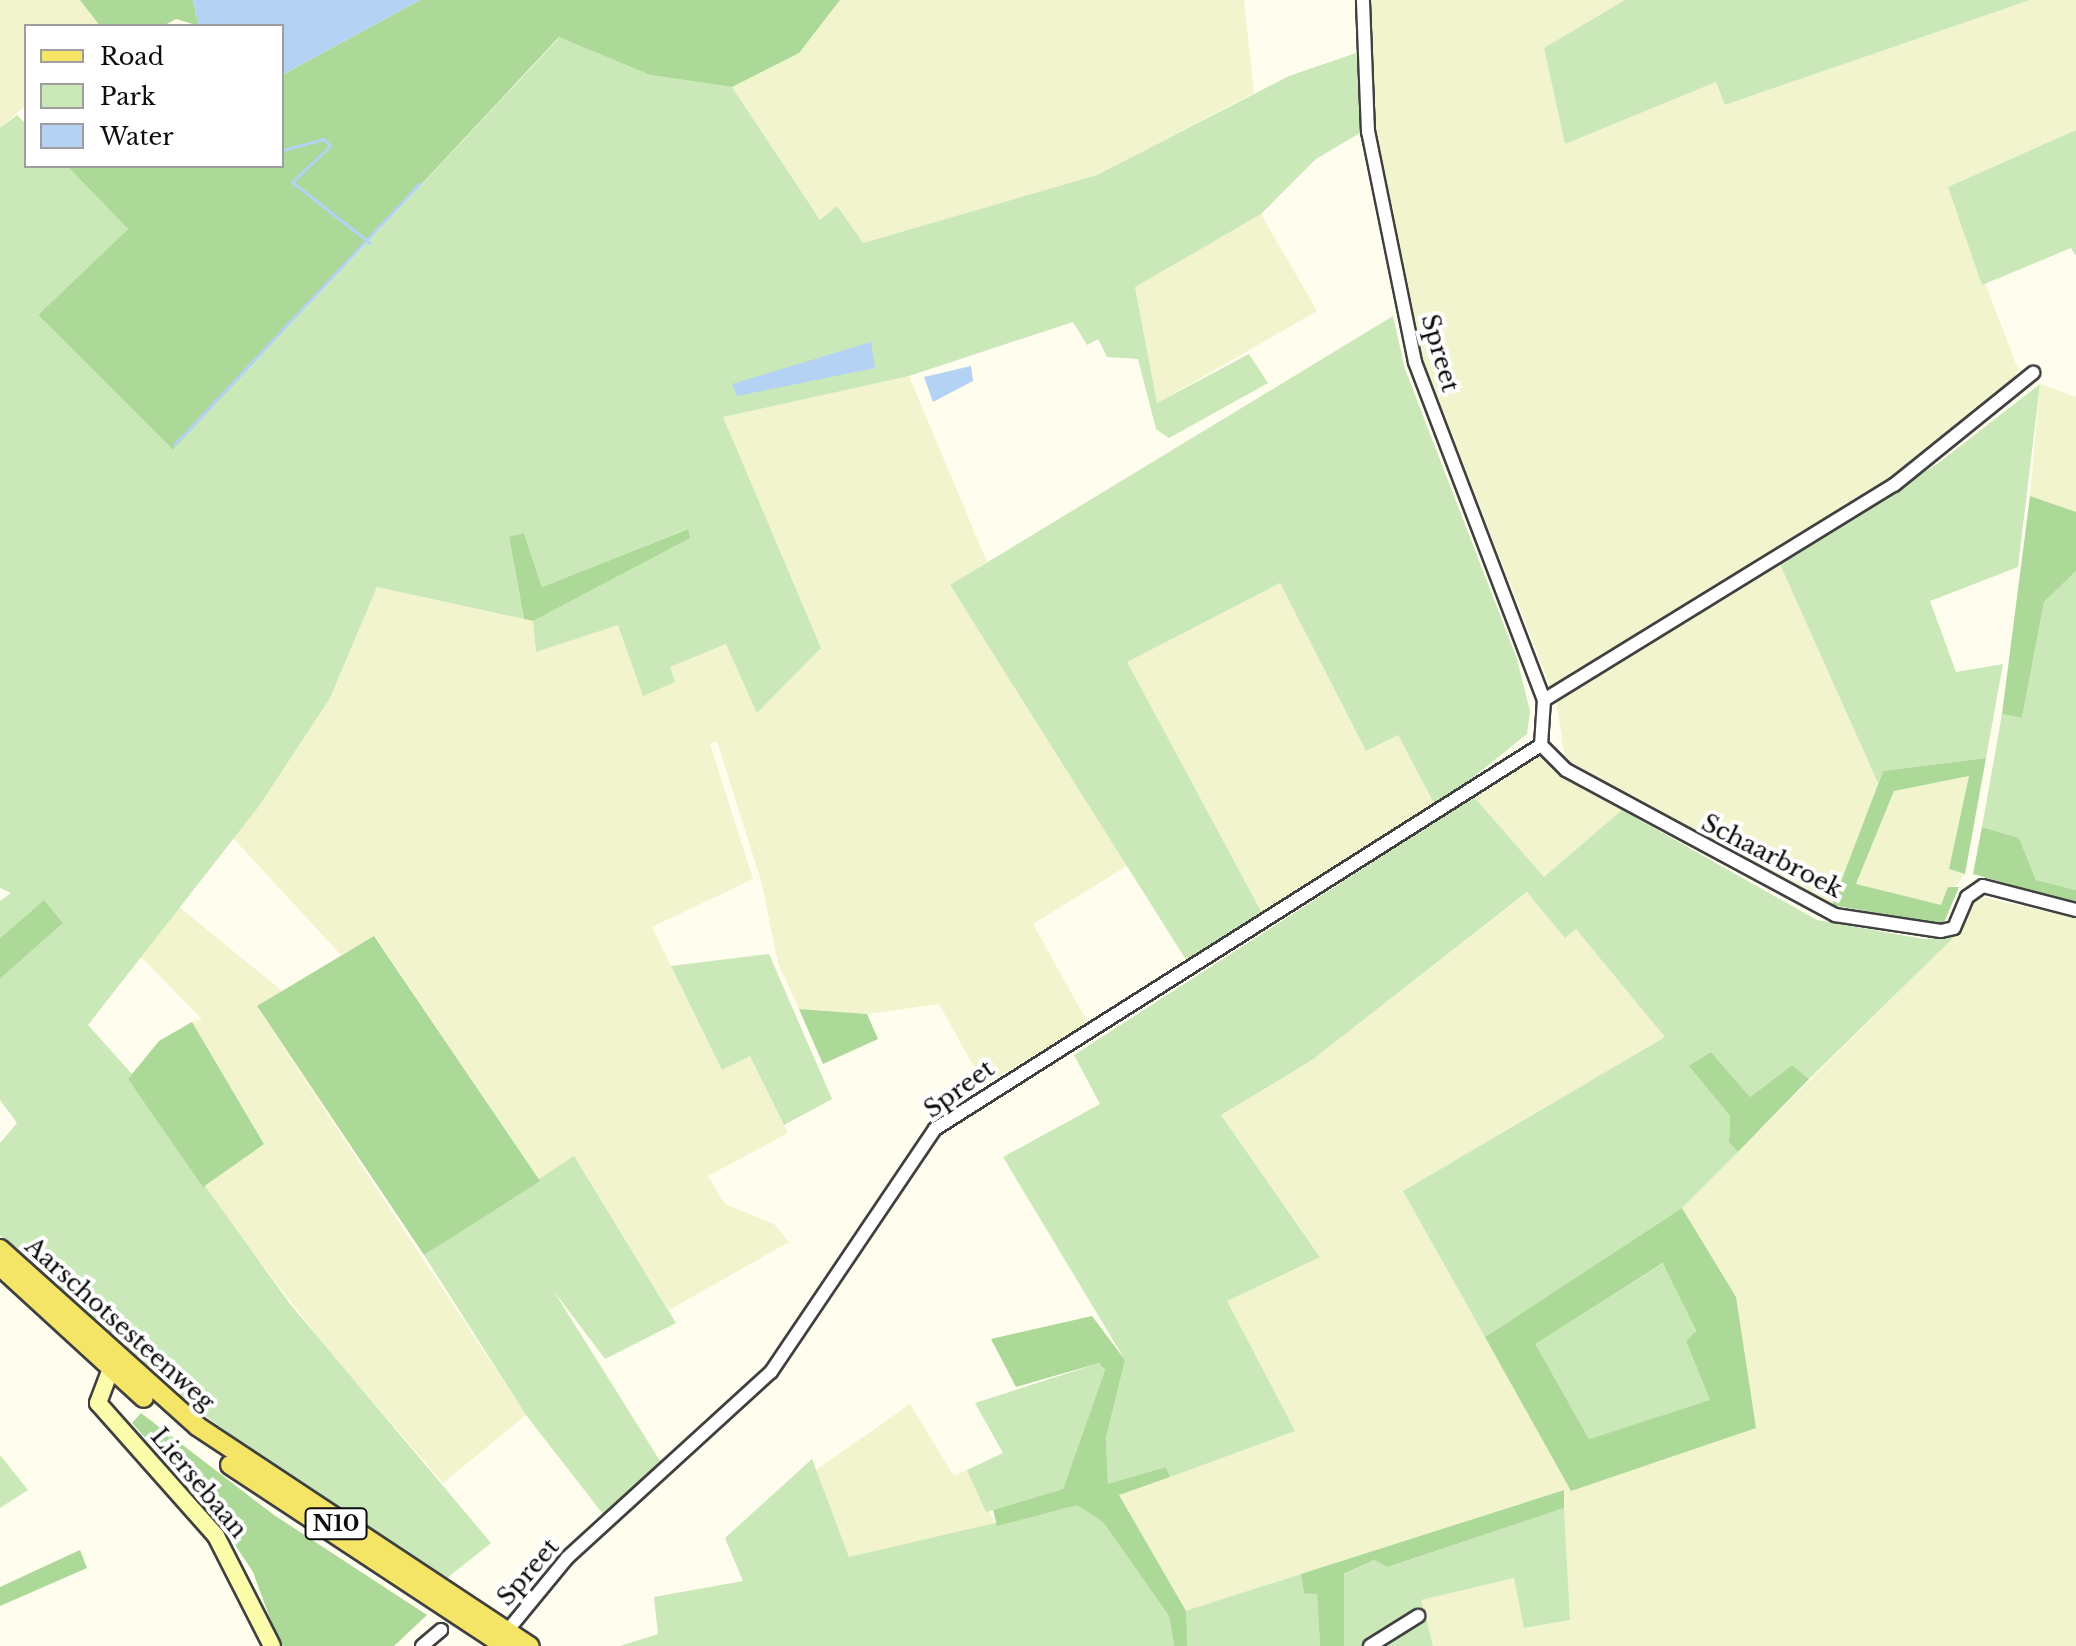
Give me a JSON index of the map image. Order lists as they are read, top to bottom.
{
  "streets": {
    "main road": ["Aarschotsesteenweg", "N10"],
    "street": ["Spreet", "Schaarbroek", "Liersebaan"]
  },
  "crossings": [
    ["Spreet", "Schaarbroek"],
    ["Spreet", "Aarschotsesteenweg"],
    ["Aarschotsesteenweg", "Liersebaan"]
  ],
  "legend": ["Road", "Park", "Water"]
}
